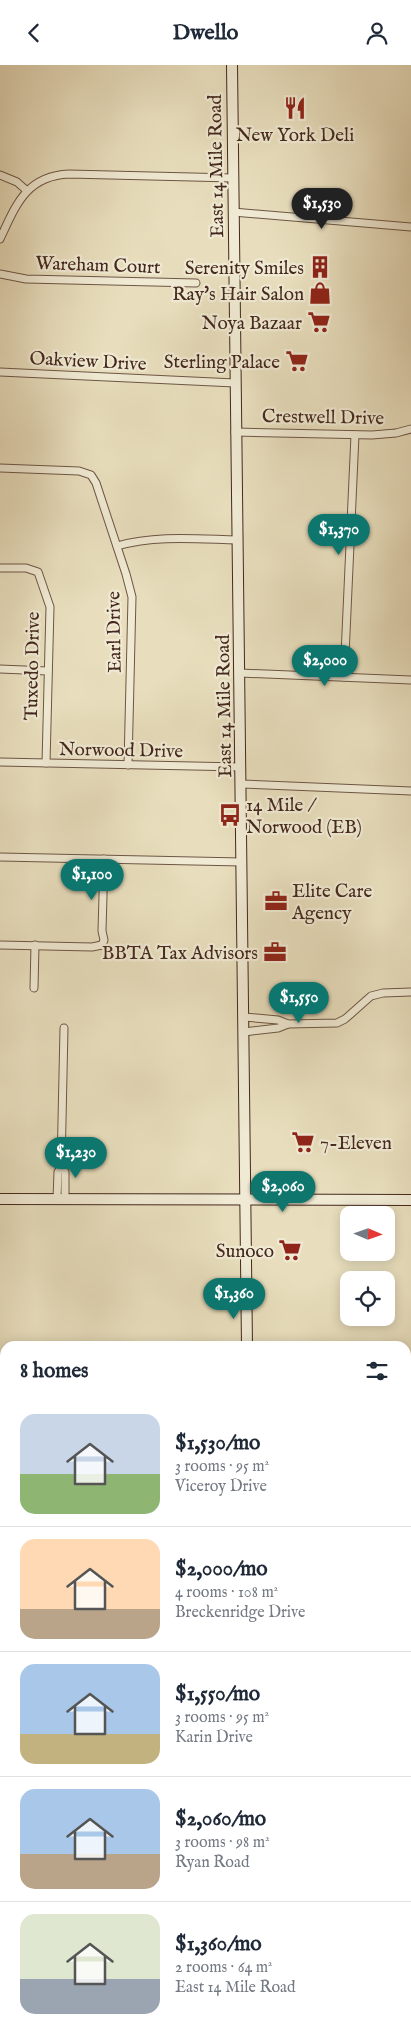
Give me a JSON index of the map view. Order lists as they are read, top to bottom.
{
  "streets": {
    "main road": ["East 14 Mile Road"],
    "street": [
      "Wareham Court",
      "Oakview Drive",
      "Crestwell Drive",
      "Earl Drive",
      "Tuxedo Drive",
      "Norwood Drive"
    ]
  },
  "crossings": [
    ["East 14 Mile Road", "Oakview Drive"],
    ["East 14 Mile Road", "Crestwell Drive"],
    ["East 14 Mile Road", "Norwood Drive"],
    ["Earl Drive", "Norwood Drive"],
    ["Tuxedo Drive", "Norwood Drive"]
  ],
  "places": {
    "restaurant": ["New York Deli"],
    "building": ["Serenity Smiles"],
    "shop": ["Ray's Hair Salon"],
    "supermarket": [
      "Noya Bazaar",
      "Sterling Palace",
      "7-Eleven",
      "Sunoco"
    ],
    "bus stop": ["14 Mile / Norwood (EB)"],
    "office": ["Elite Care Agency", "BBTA Tax Advisors"]
  },
  "north": "right",
  "page": {
    "header": "Dwello",
    "price": [
      "$1,530",
      "$1,370",
      "$2,000",
      "$1,100",
      "$1,550",
      "$1,230",
      "$2,060",
      "$1,360"
    ],
    "heading": "8 homes",
    "list": [
      {
        "name": "$1,530/mo",
        "note": "3 rooms · 95 m² · Viceroy Drive"
      },
      {
        "name": "$2,000/mo",
        "note": "4 rooms · 108 m² · Breckenridge Drive"
      },
      {
        "name": "$1,550/mo",
        "note": "3 rooms · 95 m² · Karin Drive"
      },
      {
        "name": "$2,060/mo",
        "note": "3 rooms · 98 m² · Ryan Road"
      },
      {
        "name": "$1,360/mo",
        "note": "2 rooms · 64 m² · East 14 Mile Road"
      }
    ]
  }
}
